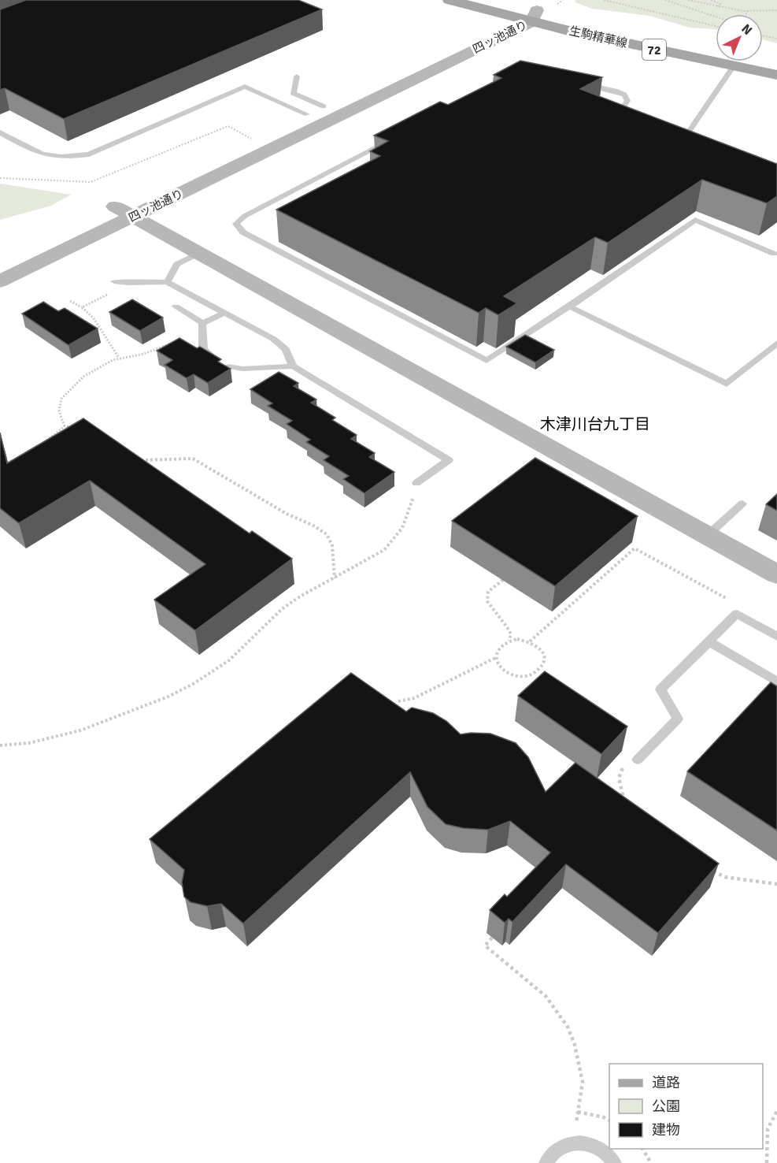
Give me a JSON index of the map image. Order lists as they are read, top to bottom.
{
  "streets": {
    "main road": ["四ッ池通り", "生駒精華線", "72"]
  },
  "crossings": [
    ["四ッ池通り", "生駒精華線"]
  ],
  "districts": ["木津川台九丁目"],
  "legend": ["道路", "公園", "建物"],
  "north": "top right"
}
